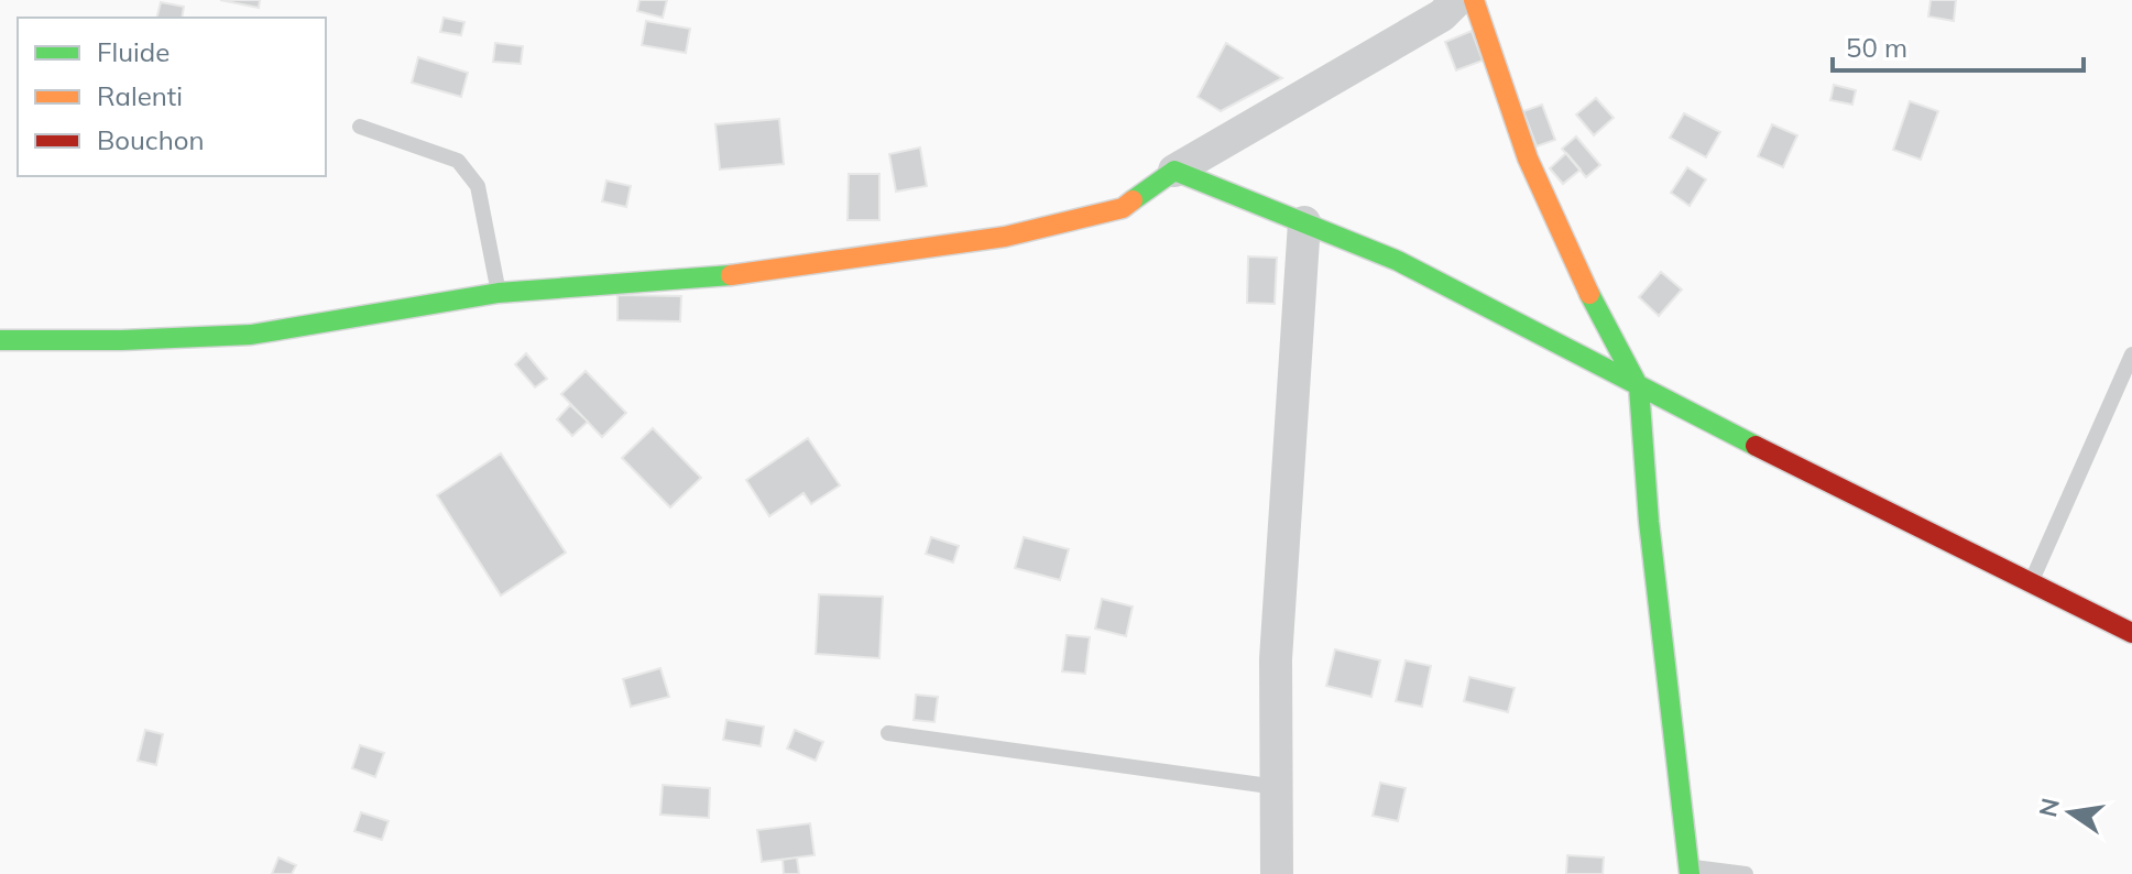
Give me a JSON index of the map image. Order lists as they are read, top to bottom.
{
  "legend": ["Fluide", "Ralenti", "Bouchon"],
  "scale_bar": "50 m",
  "north": "left"
}
